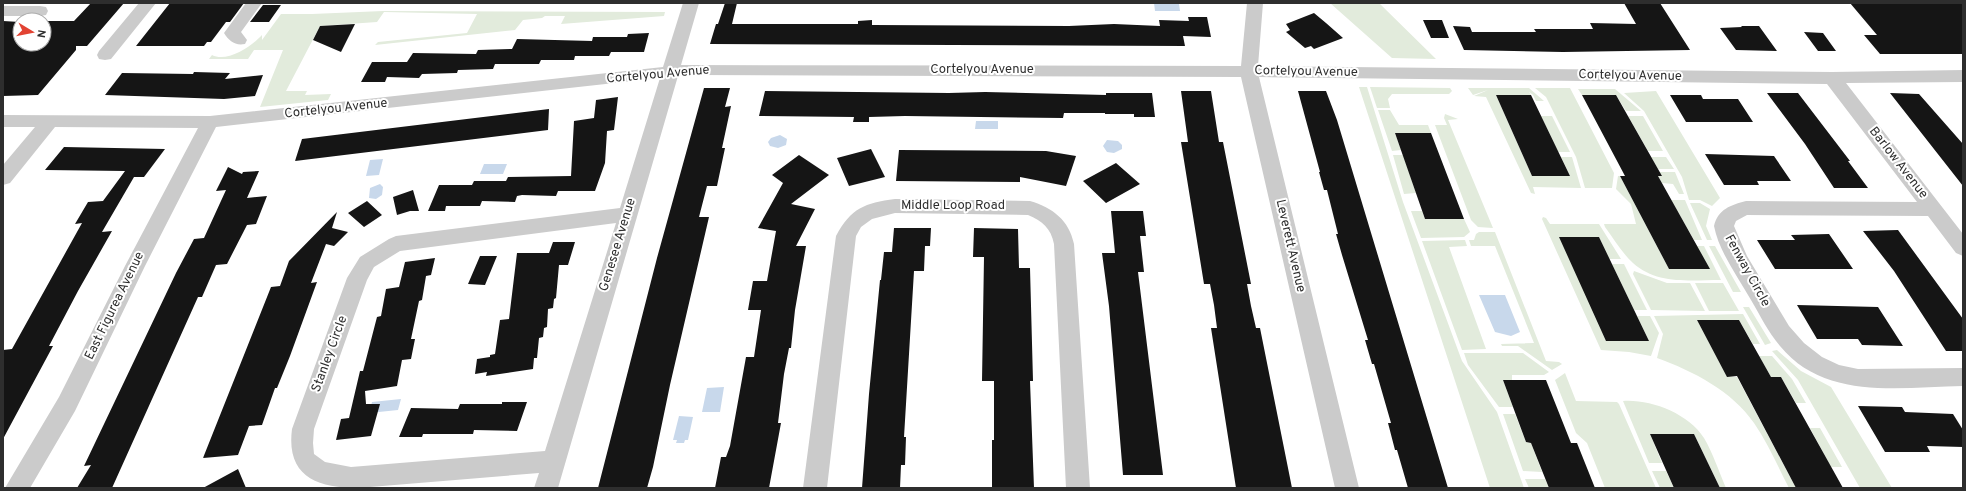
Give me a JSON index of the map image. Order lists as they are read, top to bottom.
{
  "streets": {
    "street": [
      "Cortelyou Avenue",
      "Barlow Avenue",
      "Middle Loop Road",
      "Genesee Avenue",
      "Leverett Avenue",
      "Fenway Circle",
      "East Figurea Avenue",
      "Stanley Circle"
    ]
  },
  "crossings": [
    ["Cortelyou Avenue", "Barlow Avenue"],
    ["Cortelyou Avenue", "Genesee Avenue"],
    ["Cortelyou Avenue", "Leverett Avenue"],
    ["Cortelyou Avenue", "East Figurea Avenue"],
    ["Barlow Avenue", "Fenway Circle"],
    ["Genesee Avenue", "Stanley Circle"]
  ],
  "north": "right"
}
